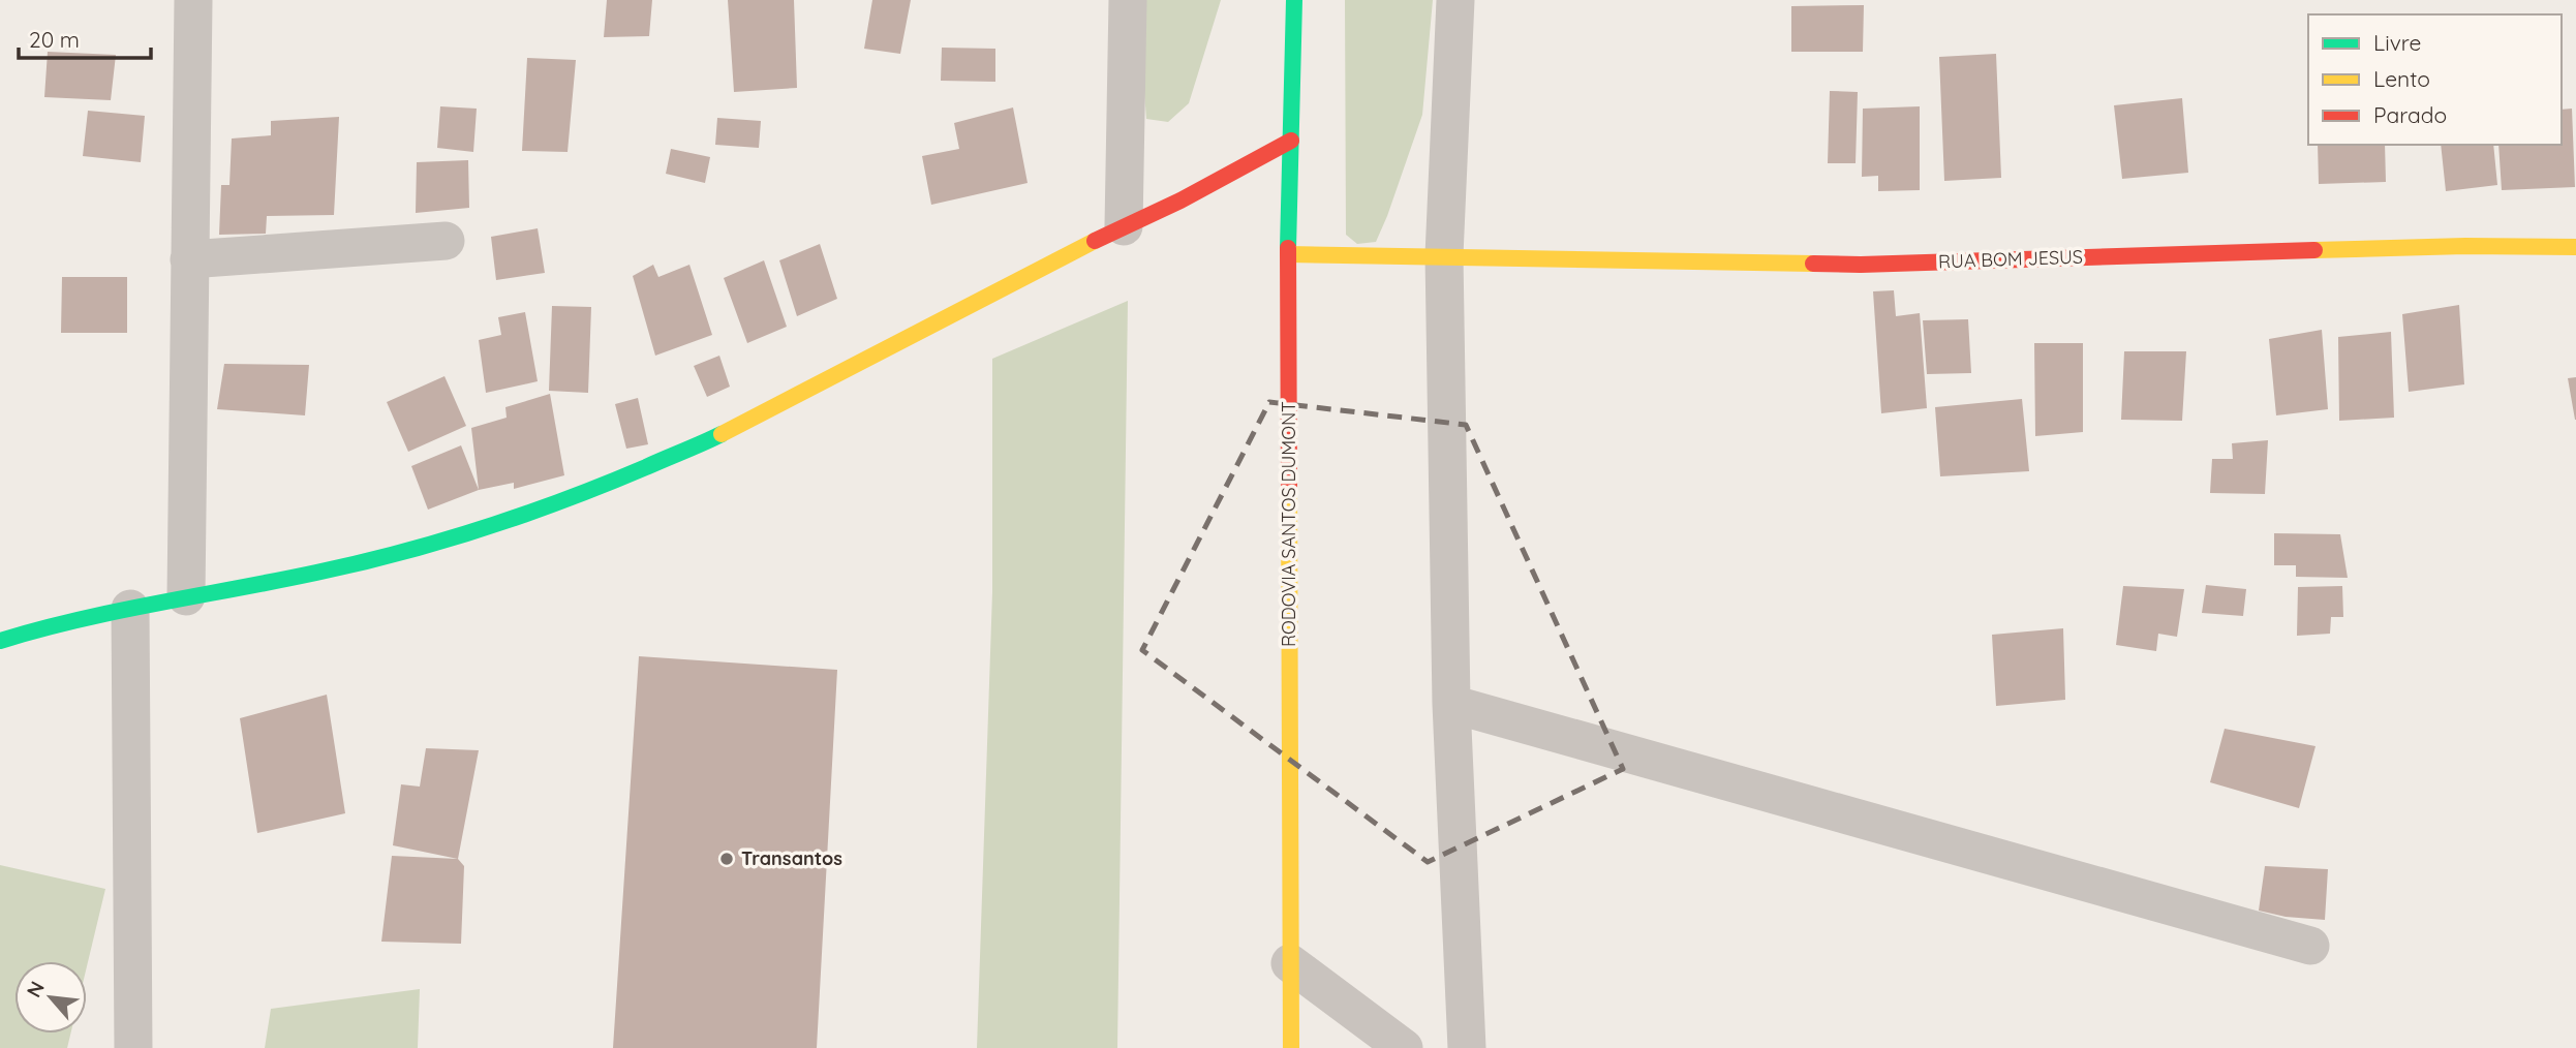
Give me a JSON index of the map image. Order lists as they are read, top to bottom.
{
  "streets": {
    "main road": ["RUA BOM JESUS", "RODOVIA SANTOS DUMONT"]
  },
  "crossings": [
    ["RUA BOM JESUS", "RODOVIA SANTOS DUMONT"]
  ],
  "places": ["Transantos"],
  "legend": ["Livre", "Lento", "Parado"],
  "scale_bar": "20 m",
  "north": "top left"
}
